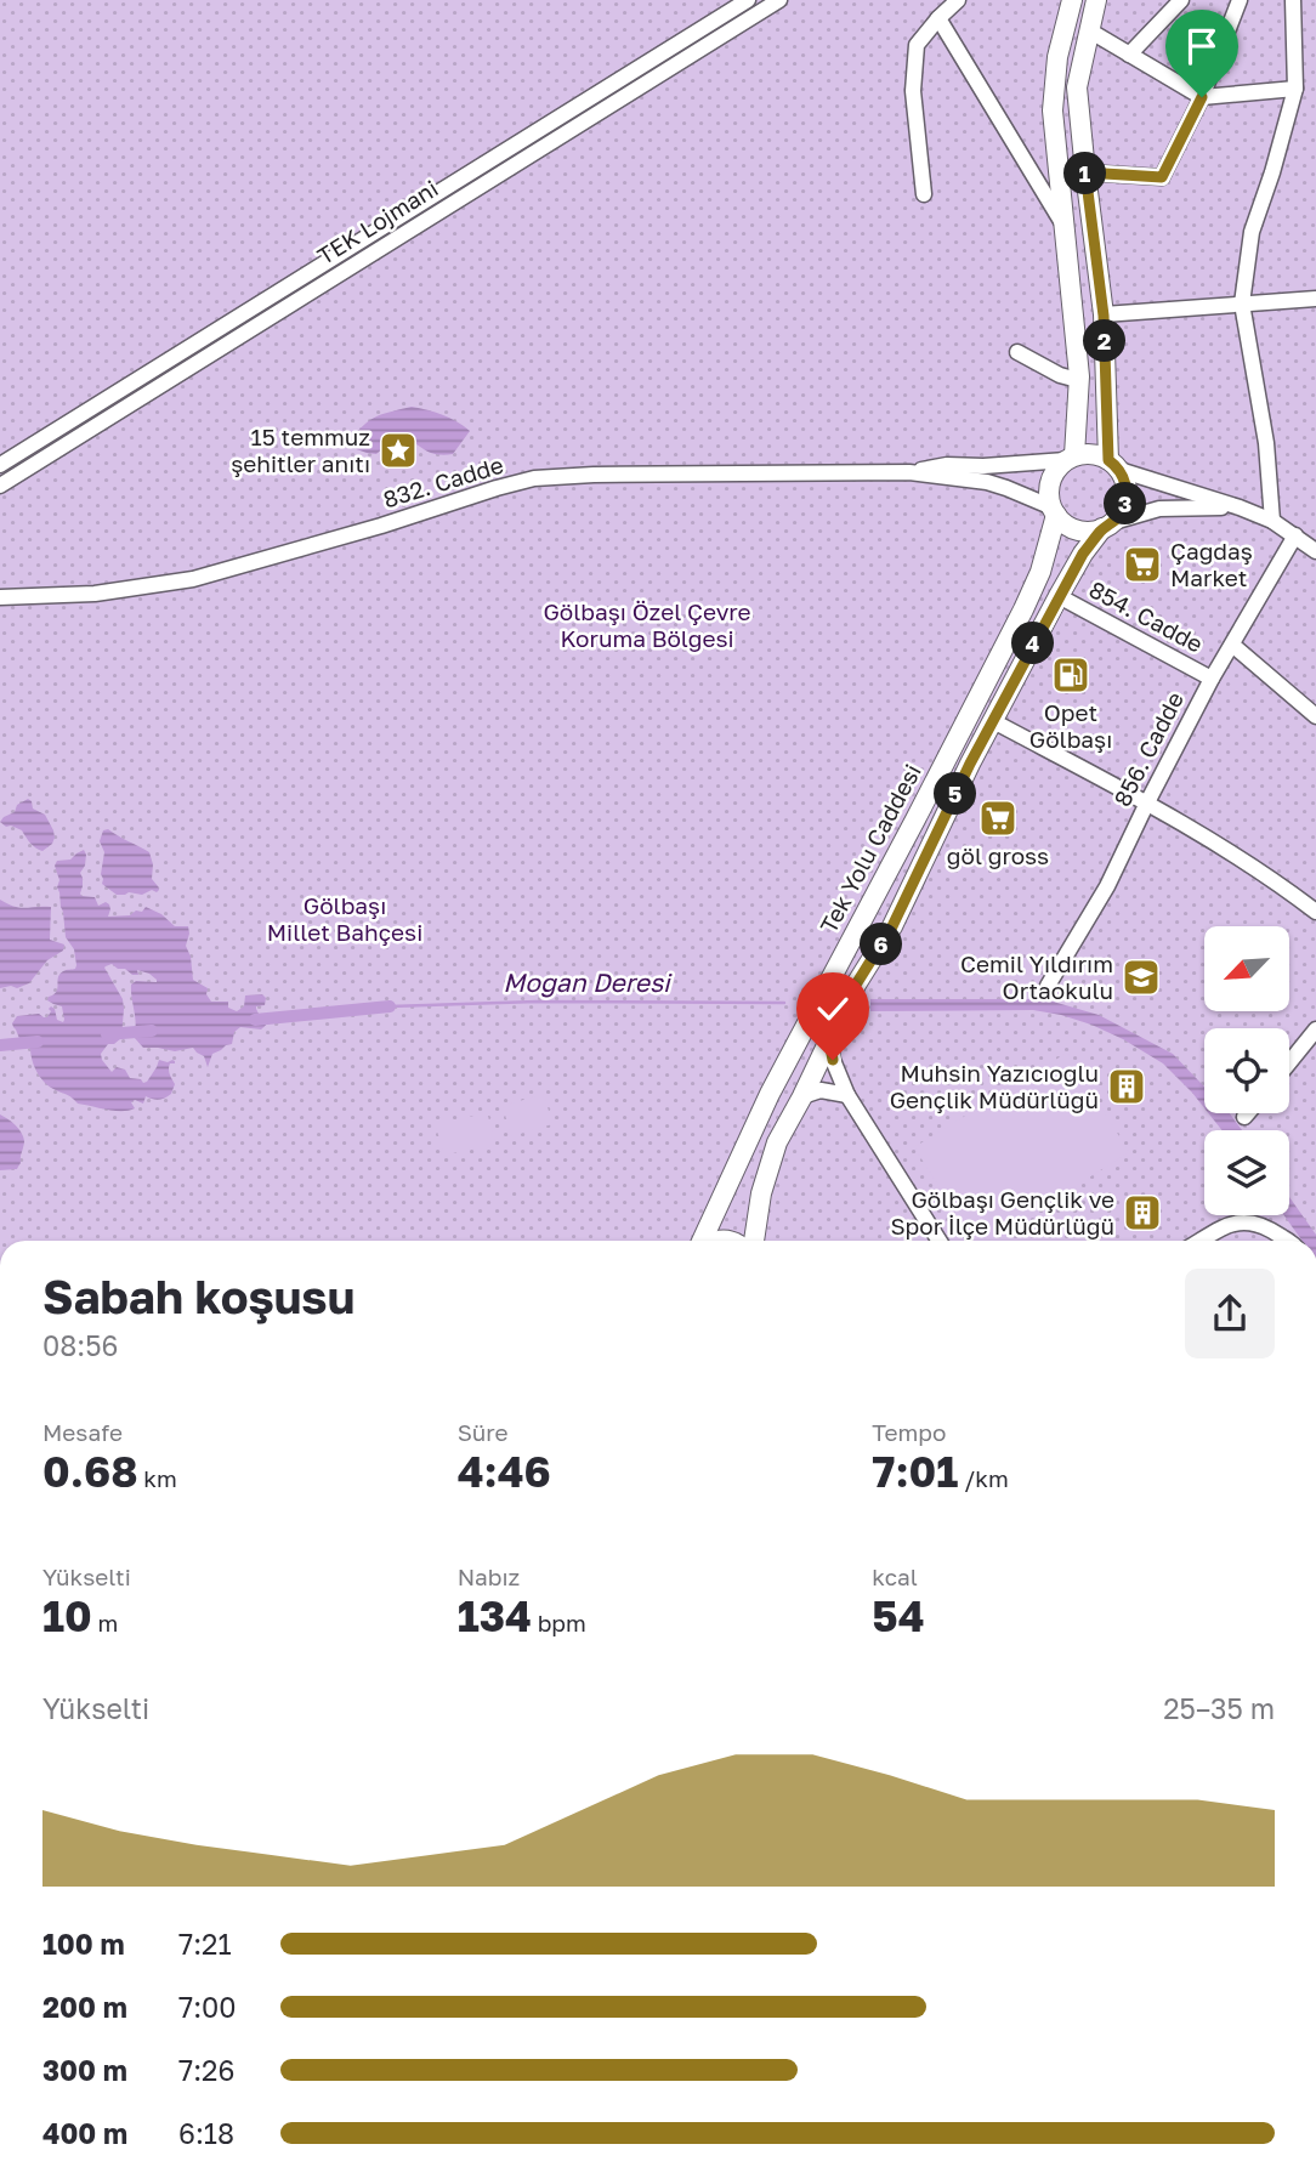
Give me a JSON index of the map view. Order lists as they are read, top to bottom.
{
  "streets": {
    "main road": ["Tek Yolu Caddesi"],
    "street": [
      "TEK Lojmani",
      "832. Cadde",
      "854. Cadde",
      "856. Cadde"
    ]
  },
  "crossings": [
    ["832. Cadde", "Tek Yolu Caddesi"],
    ["854. Cadde", "856. Cadde"]
  ],
  "water": ["Mogan Deresi"],
  "parks": ["Gölbaşı Özel Çevre Koruma Bölgesi", "Gölbaşı Millet Bahçesi"],
  "places": {
    "place": ["15 temmuz şehitler anıtı"],
    "supermarket": ["Çağdaş Market", "göl gross"],
    "fuel station": ["Opet Gölbaşı"],
    "school or university": ["Cemil Yıldırım Ortaokulu"],
    "building": ["Muhsin Yazıcıoğlu Gençlik Müdürlüğü", "Gölbaşı Gençlik ve Spor İlçe Müdürlüğü"]
  },
  "north": "bottom left",
  "page": {
    "pins": [
      "1",
      "2",
      "3",
      "4",
      "5",
      "6"
    ],
    "heading": ["Sabah koşusu", "08:56"],
    "stats": [
      ["Mesafe", "0.68 km"],
      ["Süre", "4:46"],
      ["Tempo", "7:01 /km"],
      ["Yükselti", "10 m"],
      ["Nabız", "134 bpm"],
      ["kcal", "54"]
    ],
    "chart": ["Yükselti", "25–35 m"],
    "list": [
      {
        "name": "100 m",
        "note": "7:21"
      },
      {
        "name": "200 m",
        "note": "7:00"
      },
      {
        "name": "300 m",
        "note": "7:26"
      },
      {
        "name": "400 m",
        "note": "6:18"
      }
    ]
  }
}
